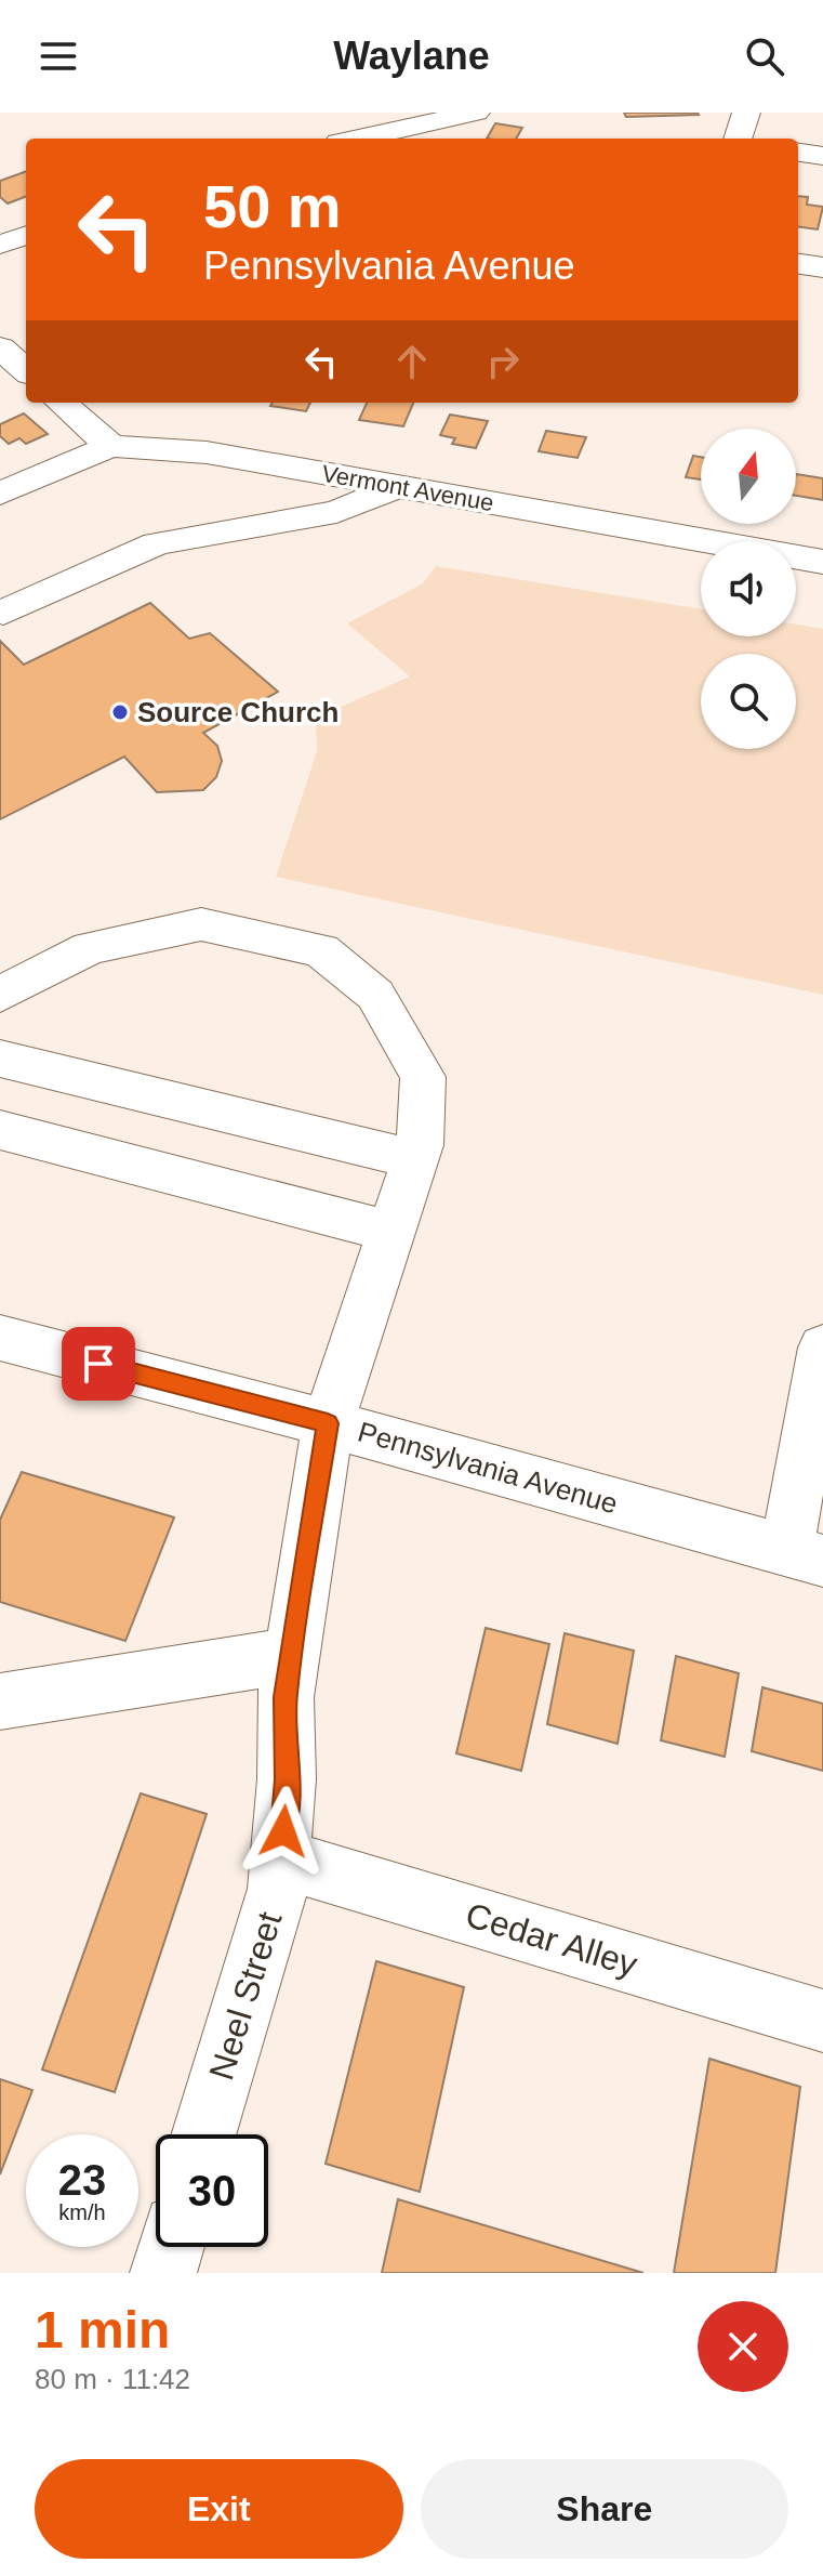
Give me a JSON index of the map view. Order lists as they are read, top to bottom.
{
  "streets": {
    "street": [
      "Vermont Avenue",
      "Pennsylvania Avenue",
      "Cedar Alley",
      "Neel Street"
    ]
  },
  "crossings": [
    ["Pennsylvania Avenue", "Neel Street"],
    ["Cedar Alley", "Neel Street"]
  ],
  "places": ["Source Church"],
  "north": "top",
  "page": {
    "header": "Waylane",
    "turn": ["50 m", "Pennsylvania Avenue"],
    "speed": "23 km/h",
    "limit": "30",
    "heading": ["1 min", "80 m · 11:42"],
    "buttons": ["Exit", "Share"]
  }
}
